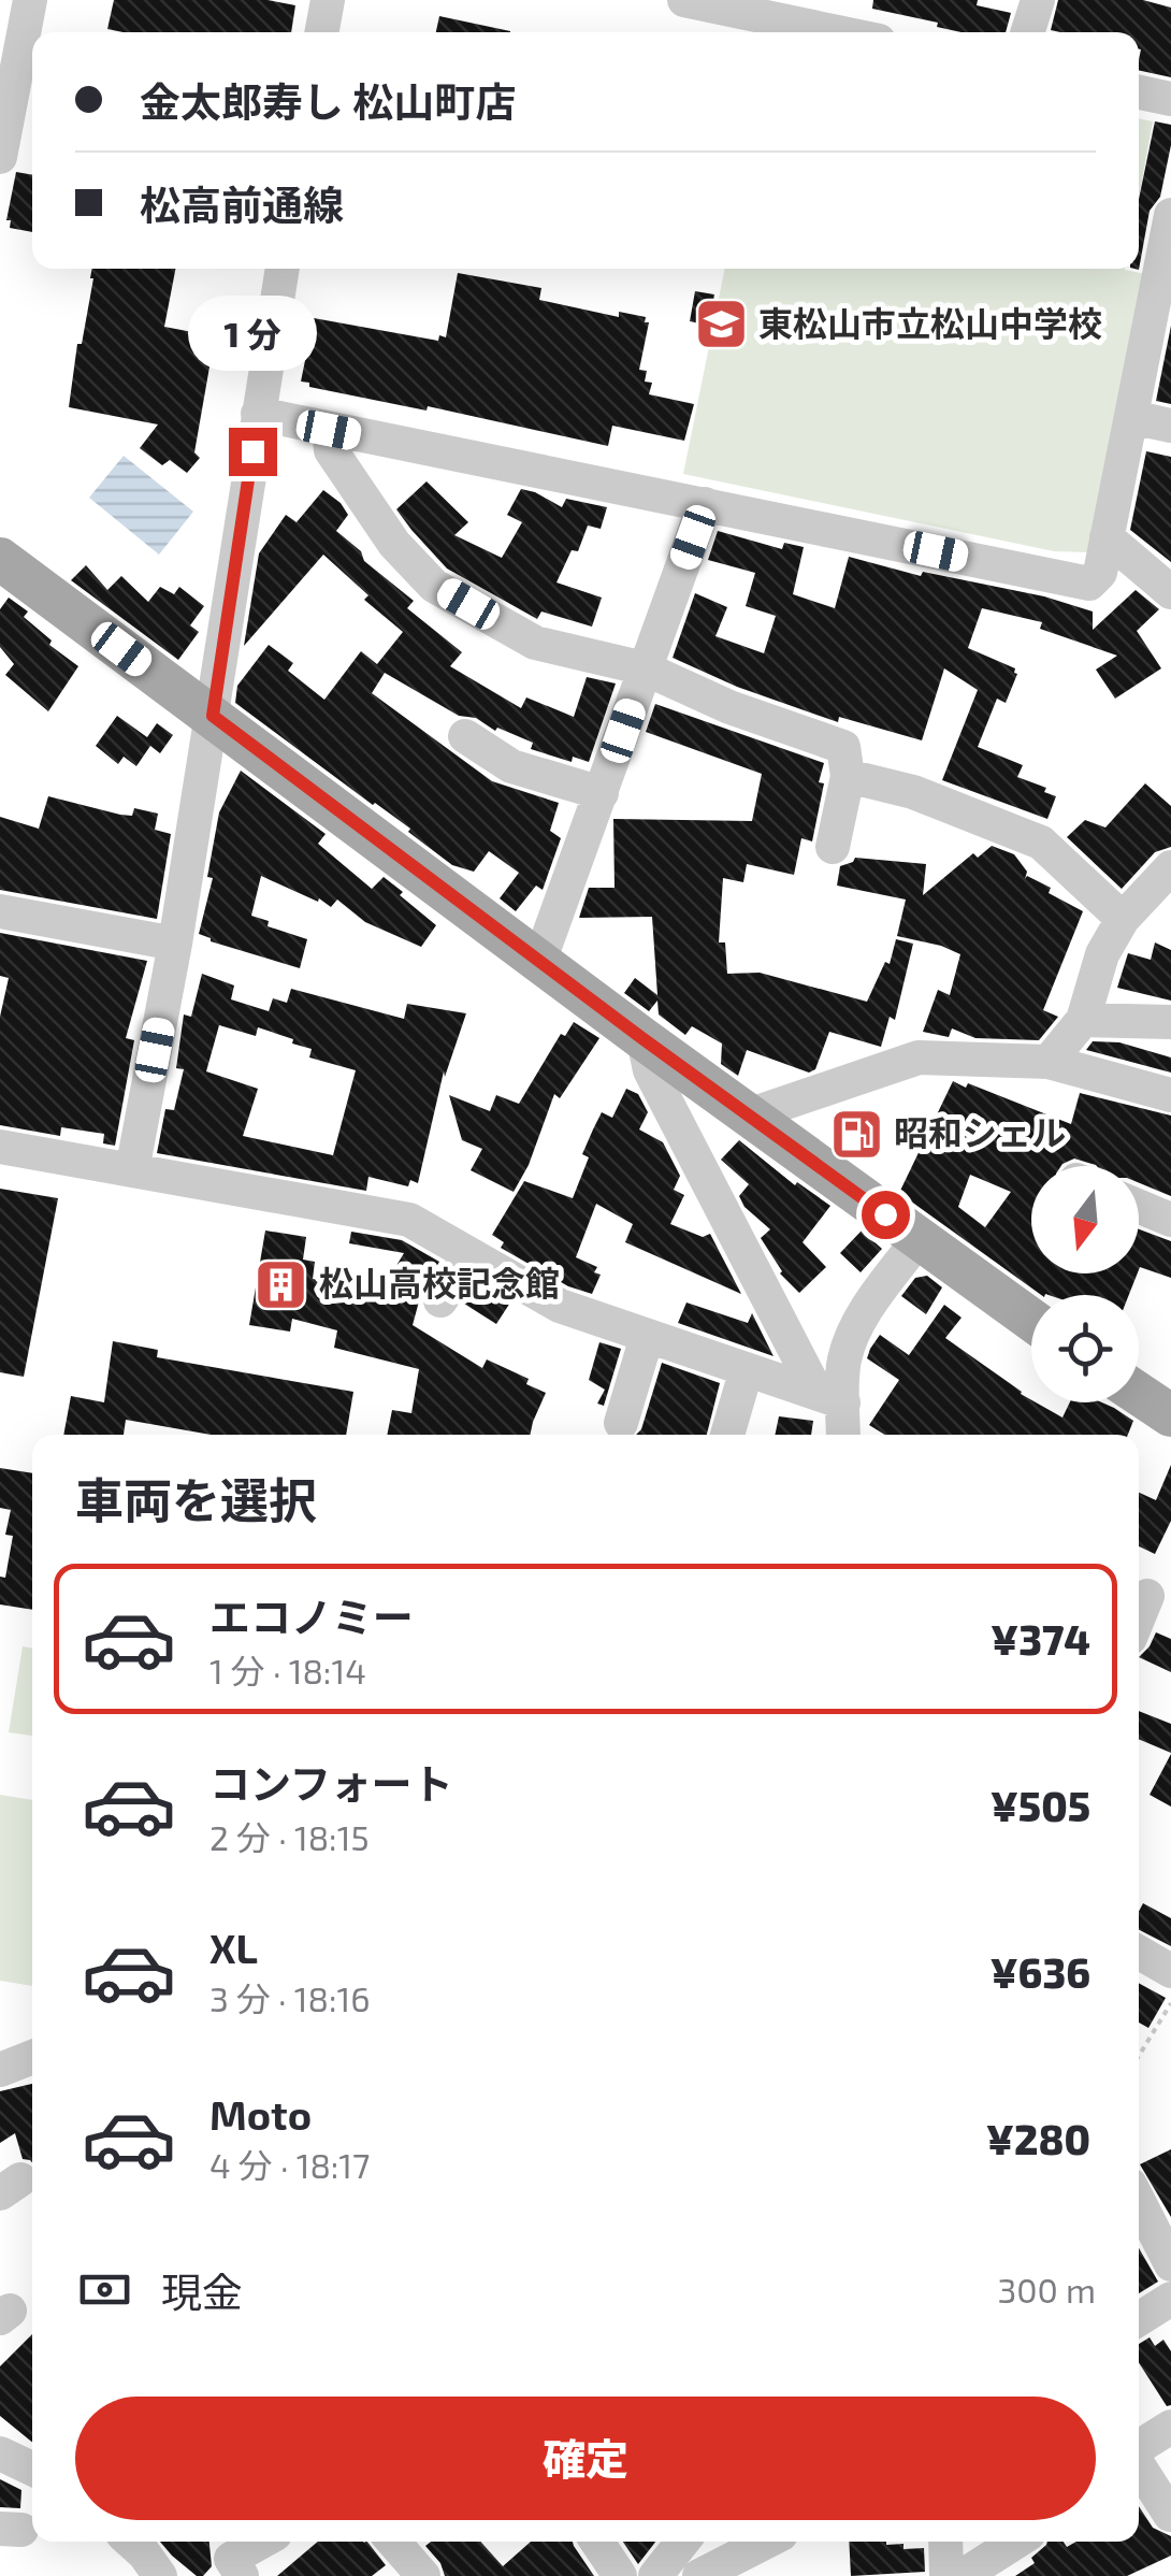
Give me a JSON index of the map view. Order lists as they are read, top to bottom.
{
  "places": {
    "school or university": ["東松山市立松山中学校"],
    "fuel station": ["昭和シェル"],
    "building": ["松山高校記念館"]
  },
  "north": "bottom",
  "page": {
    "banner": ["金太郎寿し 松山町店", "松高前通線"],
    "bubble": "1 分",
    "heading": "車両を選択",
    "list": [
      {
        "name": "エコノミー",
        "note": "1 分 · 18:14",
        "value": "¥374"
      },
      {
        "name": "コンフォート",
        "note": "2 分 · 18:15",
        "value": "¥505"
      },
      {
        "name": "XL",
        "note": "3 分 · 18:16",
        "value": "¥636"
      },
      {
        "name": "Moto",
        "note": "4 分 · 18:17",
        "value": "¥280"
      }
    ],
    "pay": ["現金", "300 m"],
    "buttons": "確定"
  }
}
